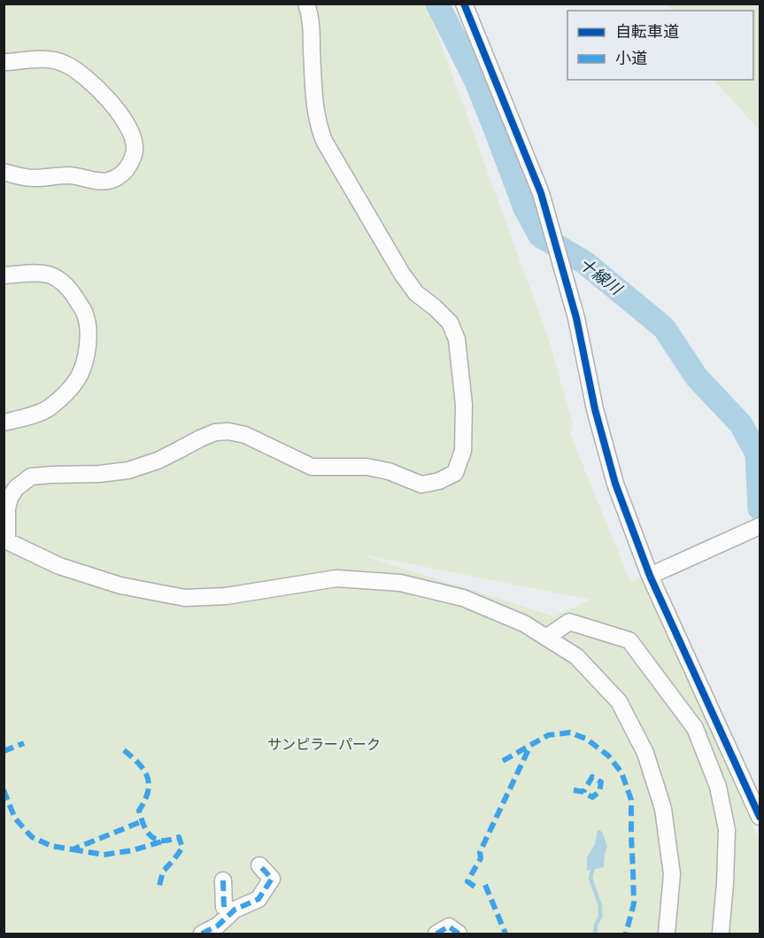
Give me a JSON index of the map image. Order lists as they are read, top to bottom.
{
  "water": ["十線川"],
  "parks": ["サンピラーパーク"],
  "legend": ["自転車道", "小道"]
}
